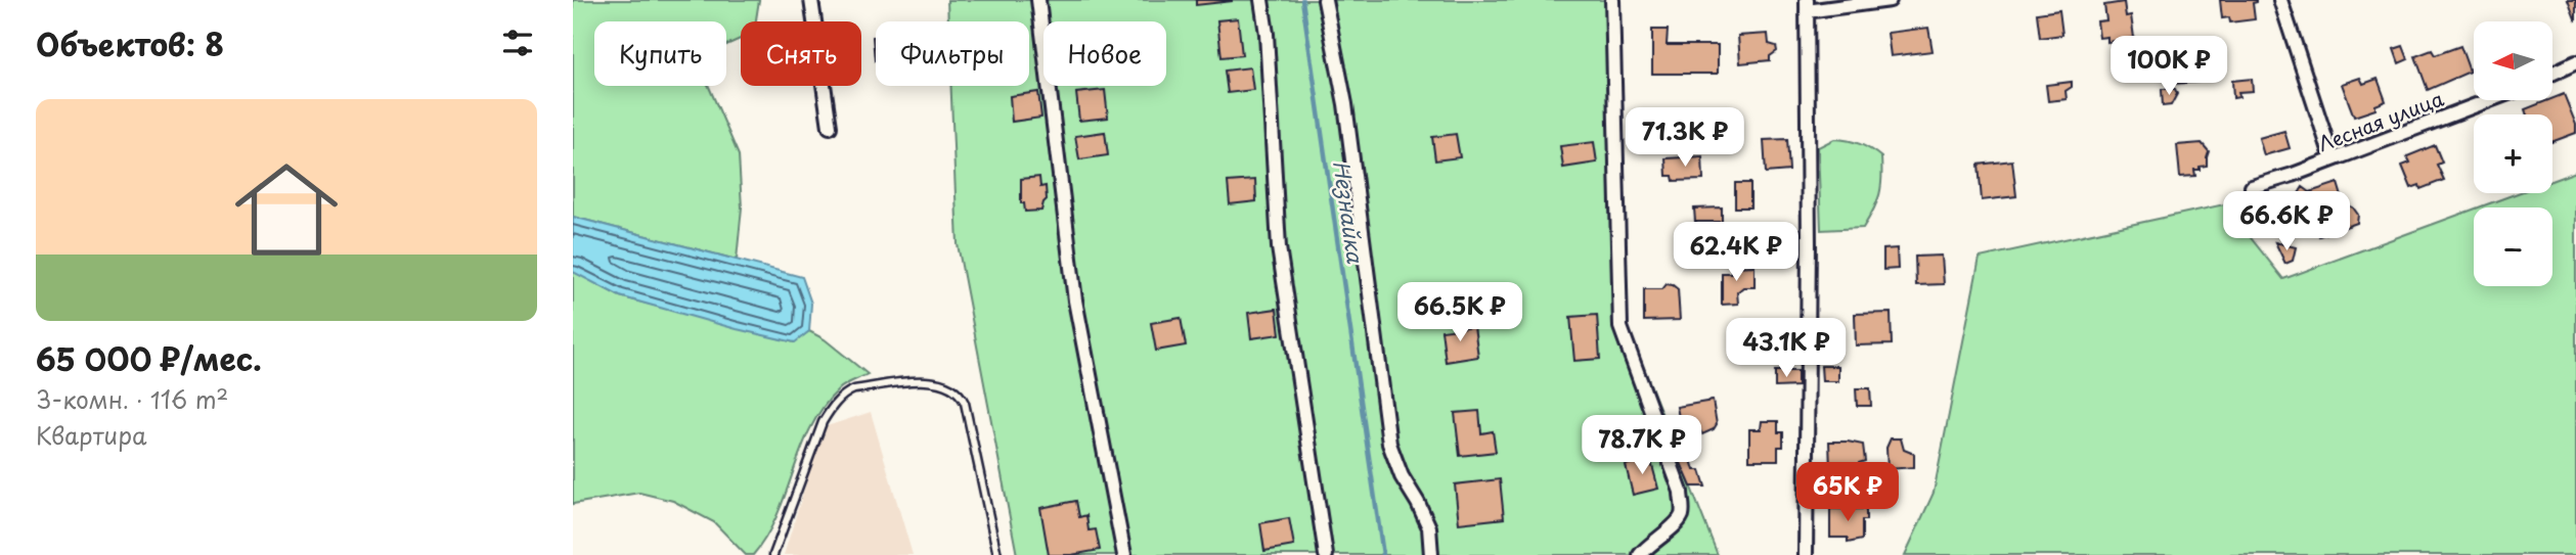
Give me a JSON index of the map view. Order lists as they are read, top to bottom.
{
  "streets": {
    "street": ["Лесная улица"]
  },
  "water": ["Незнайка"],
  "north": "left",
  "page": {
    "heading": "Объектов: 8",
    "map_buttons": ["+", "−"],
    "chip": [
      "Купить",
      "Снять",
      "Фильтры",
      "Новое"
    ],
    "price": [
      "100K ₽",
      "71.3K ₽",
      "66.6K ₽",
      "62.4K ₽",
      "66.5K ₽",
      "43.1K ₽",
      "78.7K ₽",
      "65K ₽"
    ],
    "list": [
      {
        "name": "65 000 ₽/мес.",
        "note": "3-комн. · 116 m² · Квартира"
      }
    ]
  }
}
